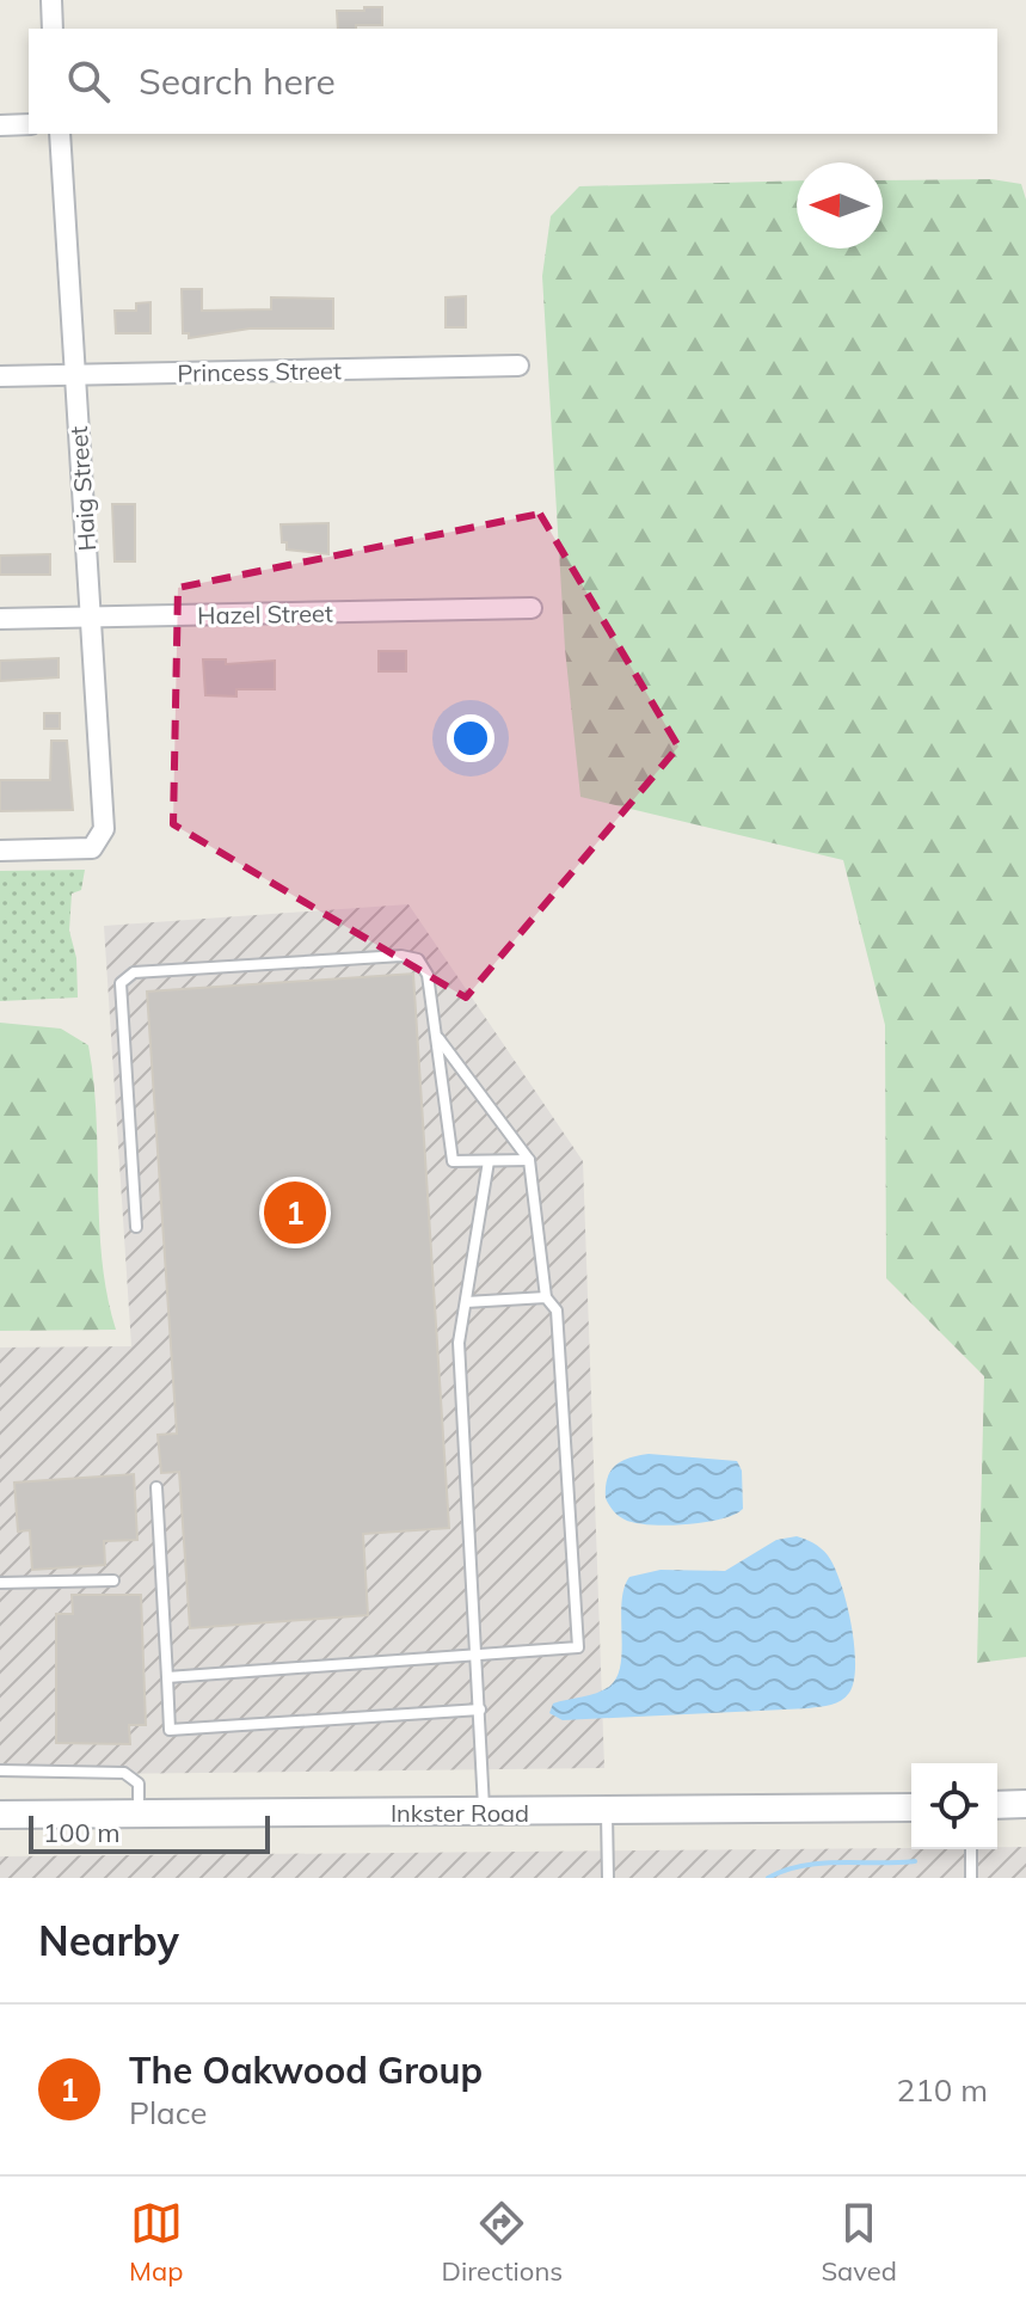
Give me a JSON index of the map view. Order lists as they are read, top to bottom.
{
  "streets": {
    "street": [
      "Princess Street",
      "Haig Street",
      "Hazel Street",
      "Inkster Road"
    ]
  },
  "crossings": [
    ["Princess Street", "Haig Street"],
    ["Haig Street", "Hazel Street"]
  ],
  "scale_bar": "100 m",
  "north": "left",
  "page": {
    "search": "Search here",
    "pins": "1",
    "scale": "100 m",
    "heading": "Nearby",
    "list": [
      {
        "mark": "1",
        "name": "The Oakwood Group",
        "note": "Place",
        "value": "210 m"
      }
    ],
    "nav": ["Map", "Directions", "Saved"]
  }
}
